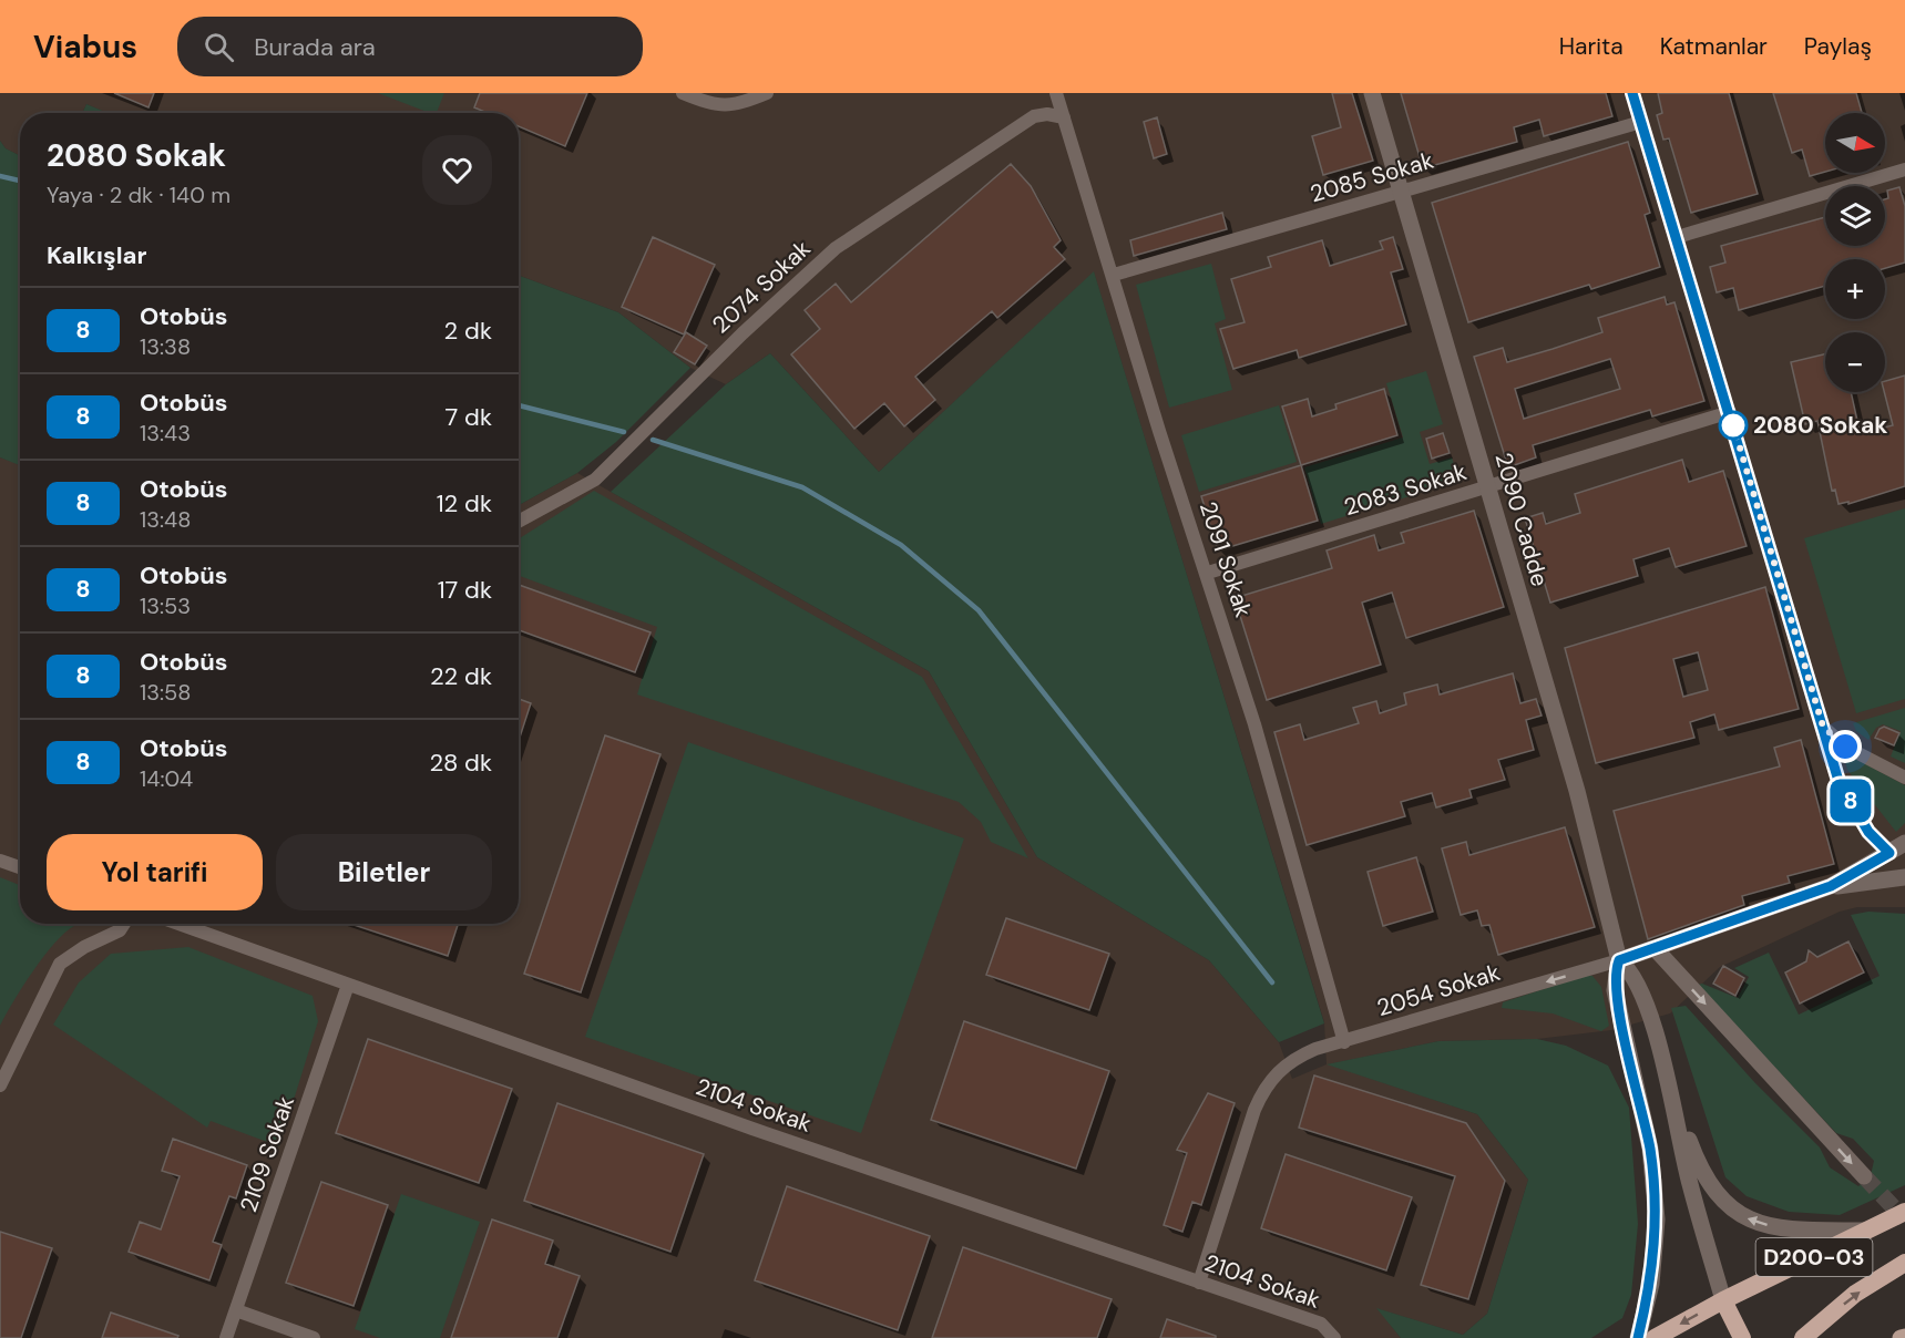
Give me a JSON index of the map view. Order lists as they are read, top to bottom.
{
  "streets": {
    "highway": ["D200-03"],
    "street": [
      "2085 Sokak",
      "2074 Sokak",
      "2083 Sokak",
      "2090 Cadde",
      "2091 Sokak",
      "2054 Sokak",
      "2104 Sokak",
      "2109 Sokak"
    ]
  },
  "crossings": [
    ["2085 Sokak", "2090 Cadde"],
    ["2085 Sokak", "2091 Sokak"],
    ["2074 Sokak", "2091 Sokak"],
    ["2083 Sokak", "2090 Cadde"],
    ["2083 Sokak", "2091 Sokak"],
    ["2090 Cadde", "2054 Sokak"],
    ["2091 Sokak", "2054 Sokak"],
    ["2054 Sokak", "2104 Sokak"],
    ["2104 Sokak", "2109 Sokak"]
  ],
  "places": ["2080 Sokak"],
  "lines": ["bus line 8"],
  "north": "right",
  "page": {
    "header": "Viabus",
    "search": "Burada ara",
    "nav": ["Harita", "Katmanlar", "Paylaş"],
    "on_map": "8",
    "map_buttons": ["+", "−"],
    "heading": [
      ["2080 Sokak", "Yaya · 2 dk · 140 m"],
      "Kalkışlar"
    ],
    "list": [
      {
        "mark": "8",
        "name": "Otobüs",
        "note": "13:38",
        "value": "2 dk"
      },
      {
        "mark": "8",
        "name": "Otobüs",
        "note": "13:43",
        "value": "7 dk"
      },
      {
        "mark": "8",
        "name": "Otobüs",
        "note": "13:48",
        "value": "12 dk"
      },
      {
        "mark": "8",
        "name": "Otobüs",
        "note": "13:53",
        "value": "17 dk"
      },
      {
        "mark": "8",
        "name": "Otobüs",
        "note": "13:58",
        "value": "22 dk"
      },
      {
        "mark": "8",
        "name": "Otobüs",
        "note": "14:04",
        "value": "28 dk"
      }
    ],
    "buttons": ["Yol tarifi", "Biletler"]
  }
}
